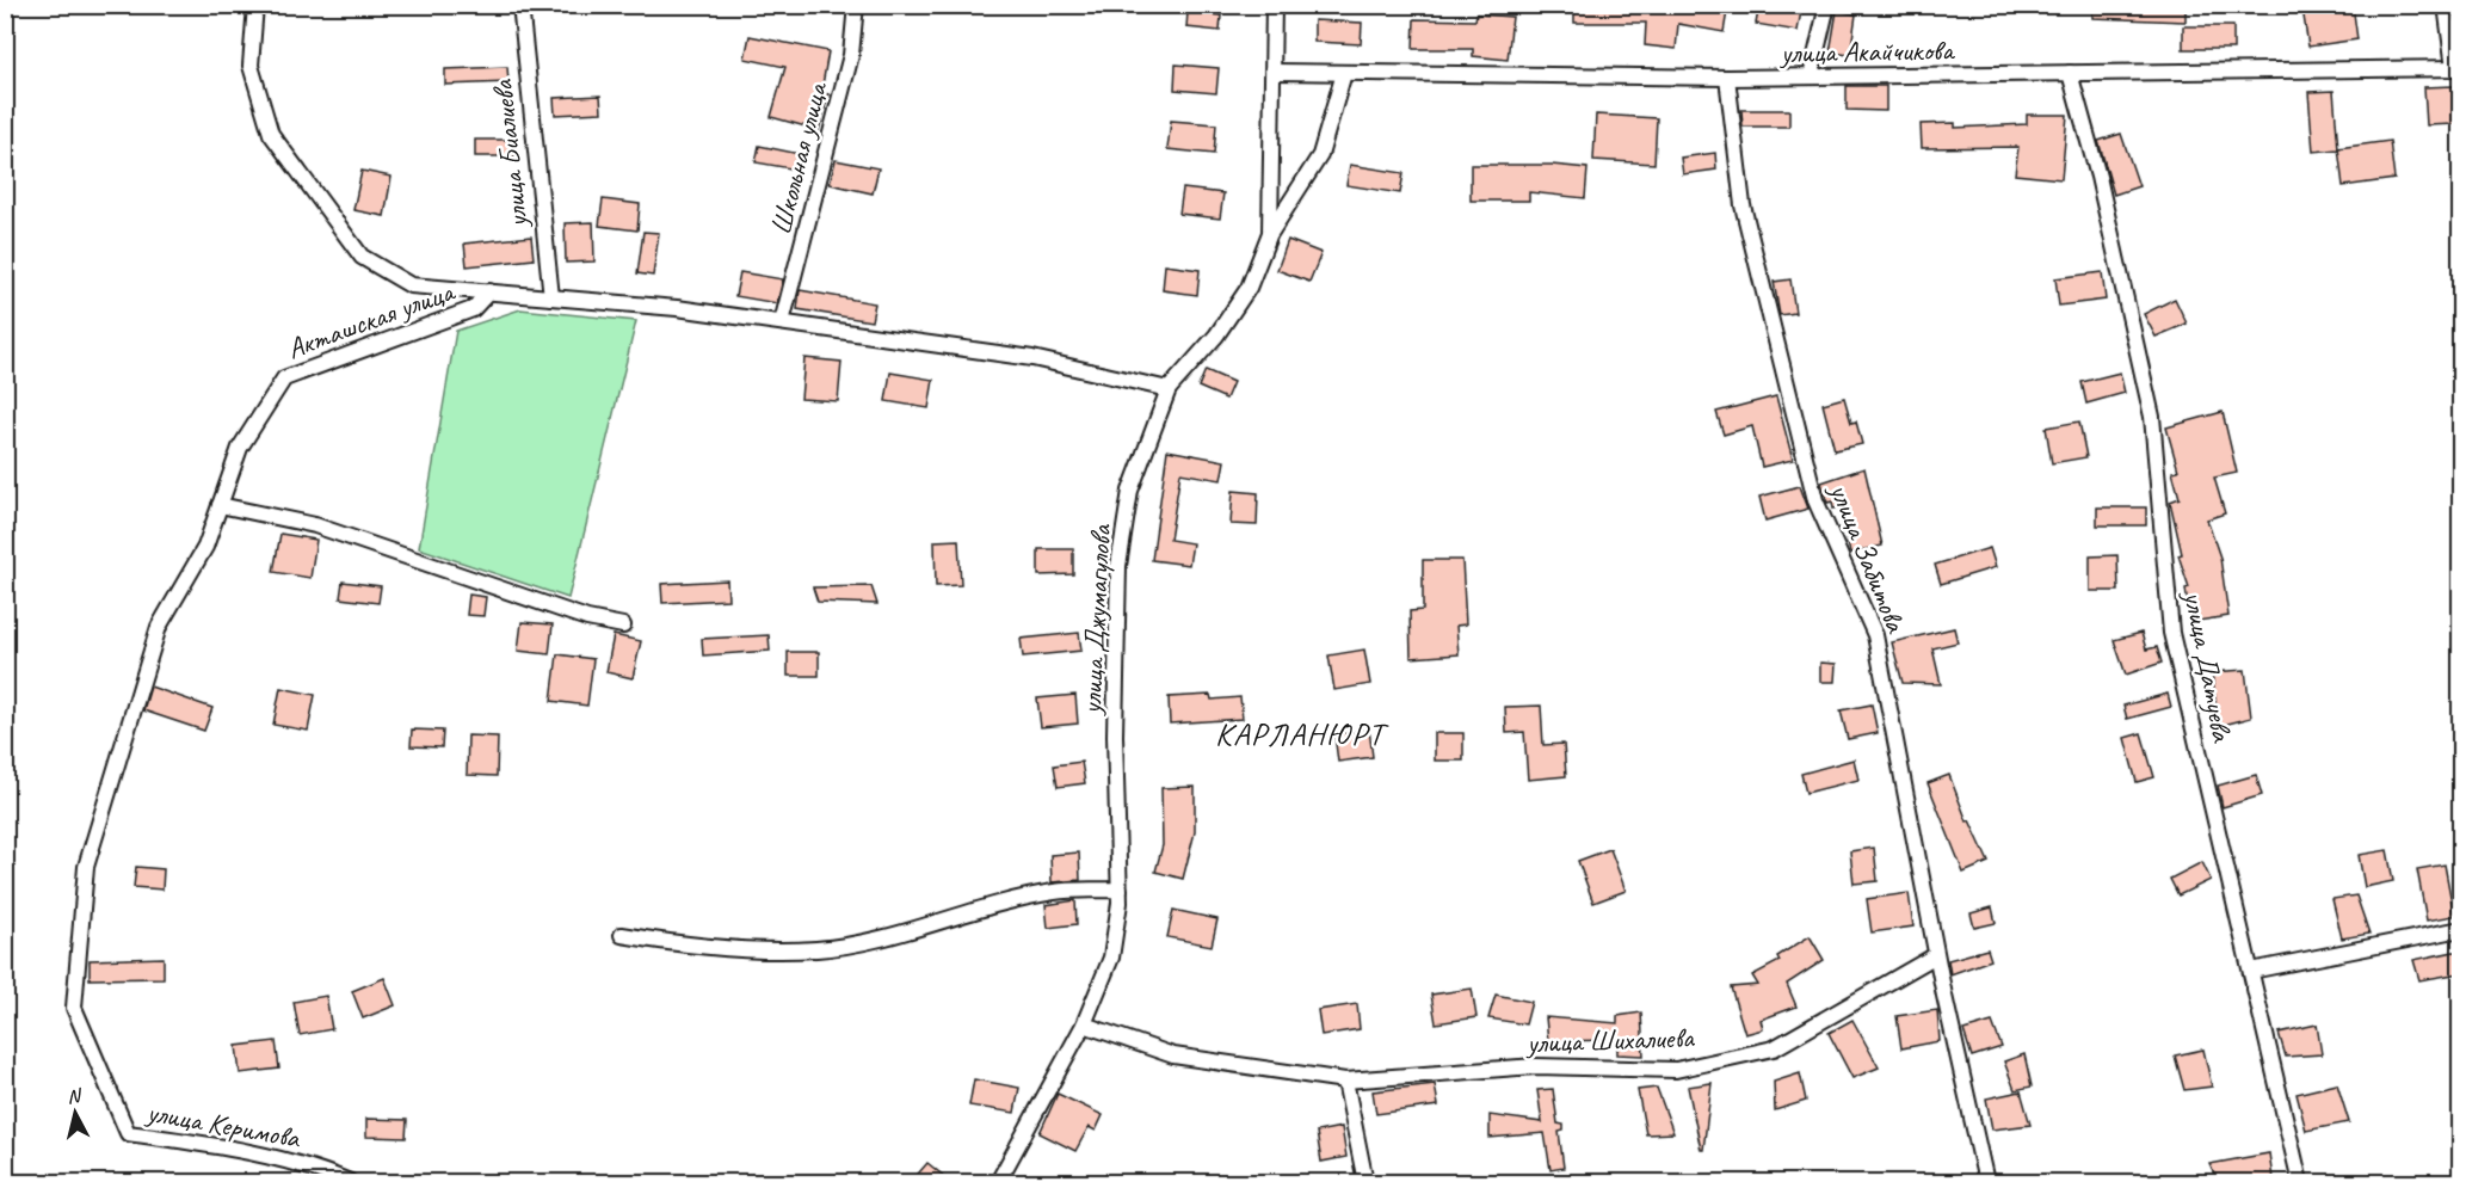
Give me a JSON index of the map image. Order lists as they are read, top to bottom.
{
  "streets": {
    "street": [
      "улица Акайчикова",
      "улица Биалиева",
      "Школьная улица",
      "Акташская улица",
      "улица Забитова",
      "улица Джумагулова",
      "улица Датуева",
      "улица Шихалиева",
      "улица Керимова"
    ]
  },
  "crossings": [
    ["улица Акайчикова", "улица Забитова"],
    ["улица Акайчикова", "улица Джумагулова"],
    ["улица Акайчикова", "улица Датуева"],
    ["Акташская улица", "улица Керимова"],
    ["улица Забитова", "улица Шихалиева"],
    ["улица Джумагулова", "улица Шихалиева"]
  ],
  "districts": ["КАРЛАНЮРТ"],
  "north": "top"
}
